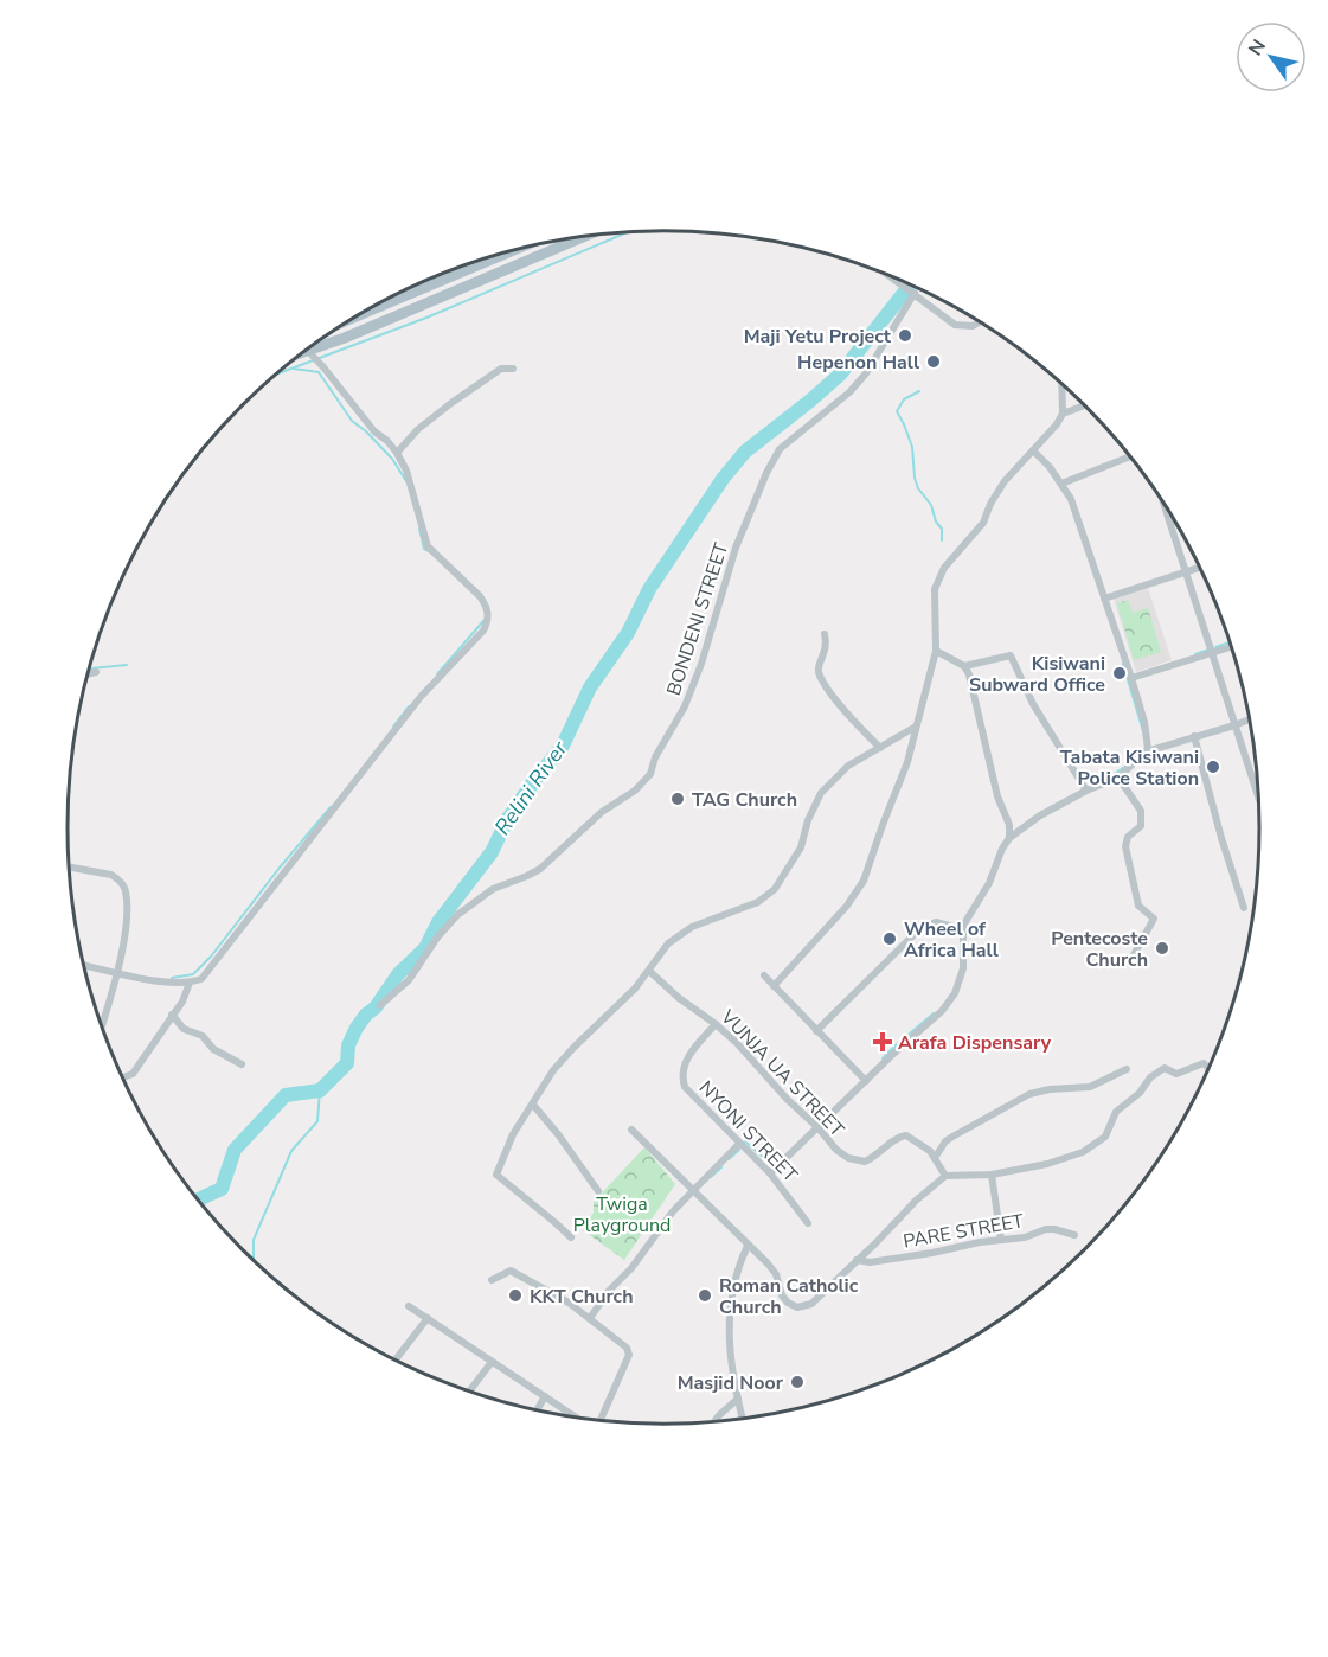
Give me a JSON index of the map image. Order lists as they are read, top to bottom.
{
  "streets": {
    "street": [
      "BONDENI STREET",
      "VUNJA UA STREET",
      "NYONI STREET",
      "PARE STREET"
    ]
  },
  "crossings": [
    ["VUNJA UA STREET", "NYONI STREET"]
  ],
  "water": ["Relini River"],
  "parks": ["Twiga Playground"],
  "places": {
    "other": [
      "Maji Yetu Project",
      "Hepenon Hall",
      "Kisiwani Subward Office",
      "Tabata Kisiwani Police Station",
      "TAG Church",
      "Wheel of Africa Hall",
      "Pentecoste Church",
      "KKT Church",
      "Roman Catholic Church",
      "Masjid Noor"
    ],
    "health": ["Arafa Dispensary"]
  },
  "north": "top left"
}
